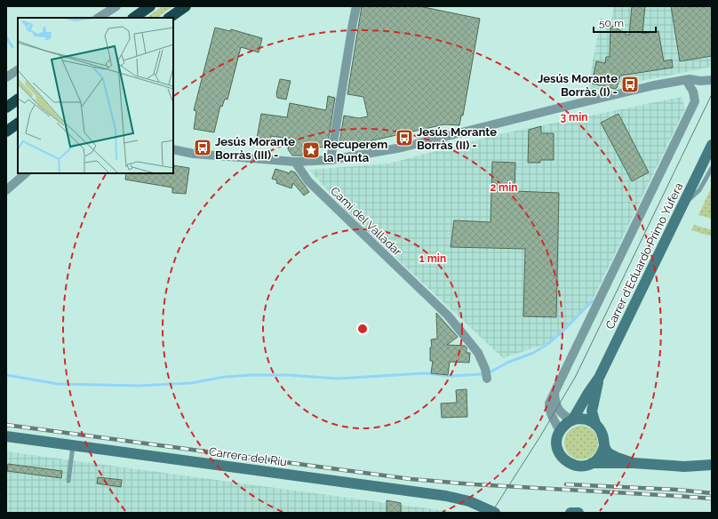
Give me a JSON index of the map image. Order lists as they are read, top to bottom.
{
  "streets": {
    "main road": ["Carrer d'Eduardo Primo Yúfera", "Carrera del Riu"],
    "street": ["Camí del Valladar"]
  },
  "places": {
    "bus stop": ["Jesús Morante Borràs (I) -", "Jesús Morante Borràs (II) -", "Jesús Morante Borràs (III) -"],
    "place": ["Recuperem la Punta"]
  },
  "scale_bar": "50 m",
  "rings": ["3 min", "2 min", "1 min"]
}
